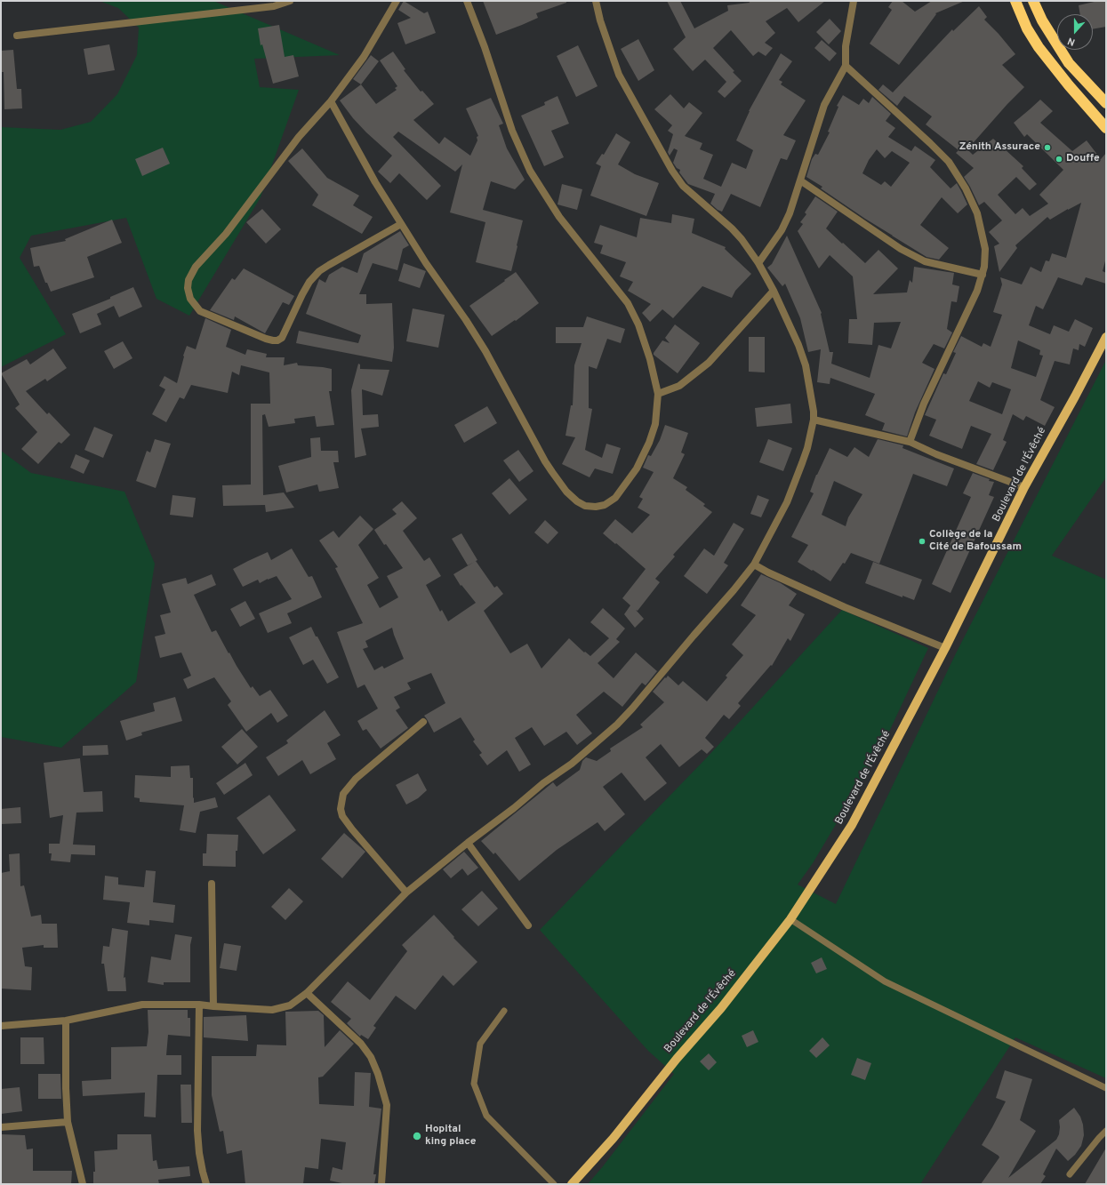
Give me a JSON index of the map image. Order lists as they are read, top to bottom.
{
  "streets": {
    "main road": ["Boulevard de l'Évêché"]
  },
  "places": [
    "Zénith Assurace",
    "Douffe",
    "Collège de la Cité de Bafoussam",
    "Hopital king place"
  ],
  "north": "bottom"
}
